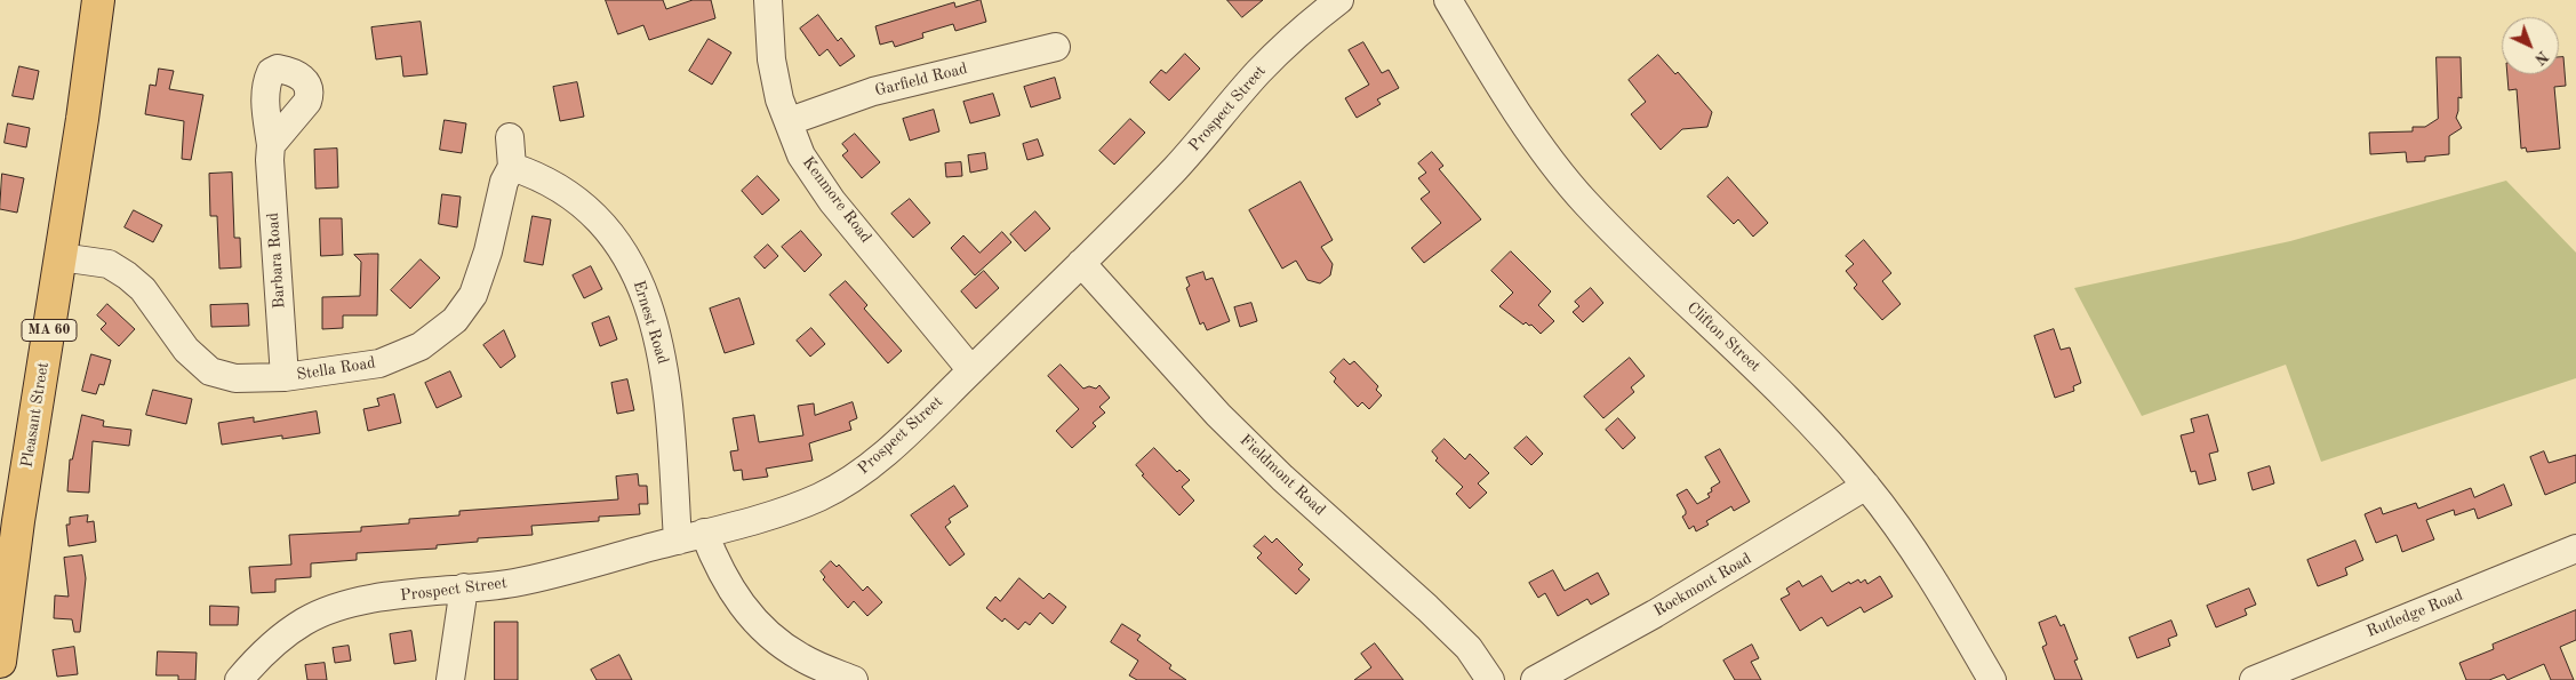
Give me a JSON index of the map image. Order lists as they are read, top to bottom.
{
  "streets": {
    "main road": ["MA 60", "Pleasant Street"],
    "street": [
      "Garfield Road",
      "Prospect Street",
      "Kenmore Road",
      "Barbara Road",
      "Ernest Road",
      "Clifton Street",
      "Stella Road",
      "Fieldmont Road",
      "Rockmont Road",
      "Rutledge Road"
    ]
  },
  "crossings": [
    ["Garfield Road", "Kenmore Road"],
    ["Prospect Street", "Kenmore Road"],
    ["Prospect Street", "Ernest Road"],
    ["Prospect Street", "Fieldmont Road"],
    ["Barbara Road", "Stella Road"],
    ["Ernest Road", "Stella Road"],
    ["Clifton Street", "Rockmont Road"],
    ["Stella Road", "Pleasant Street"]
  ],
  "north": "bottom right"
}
